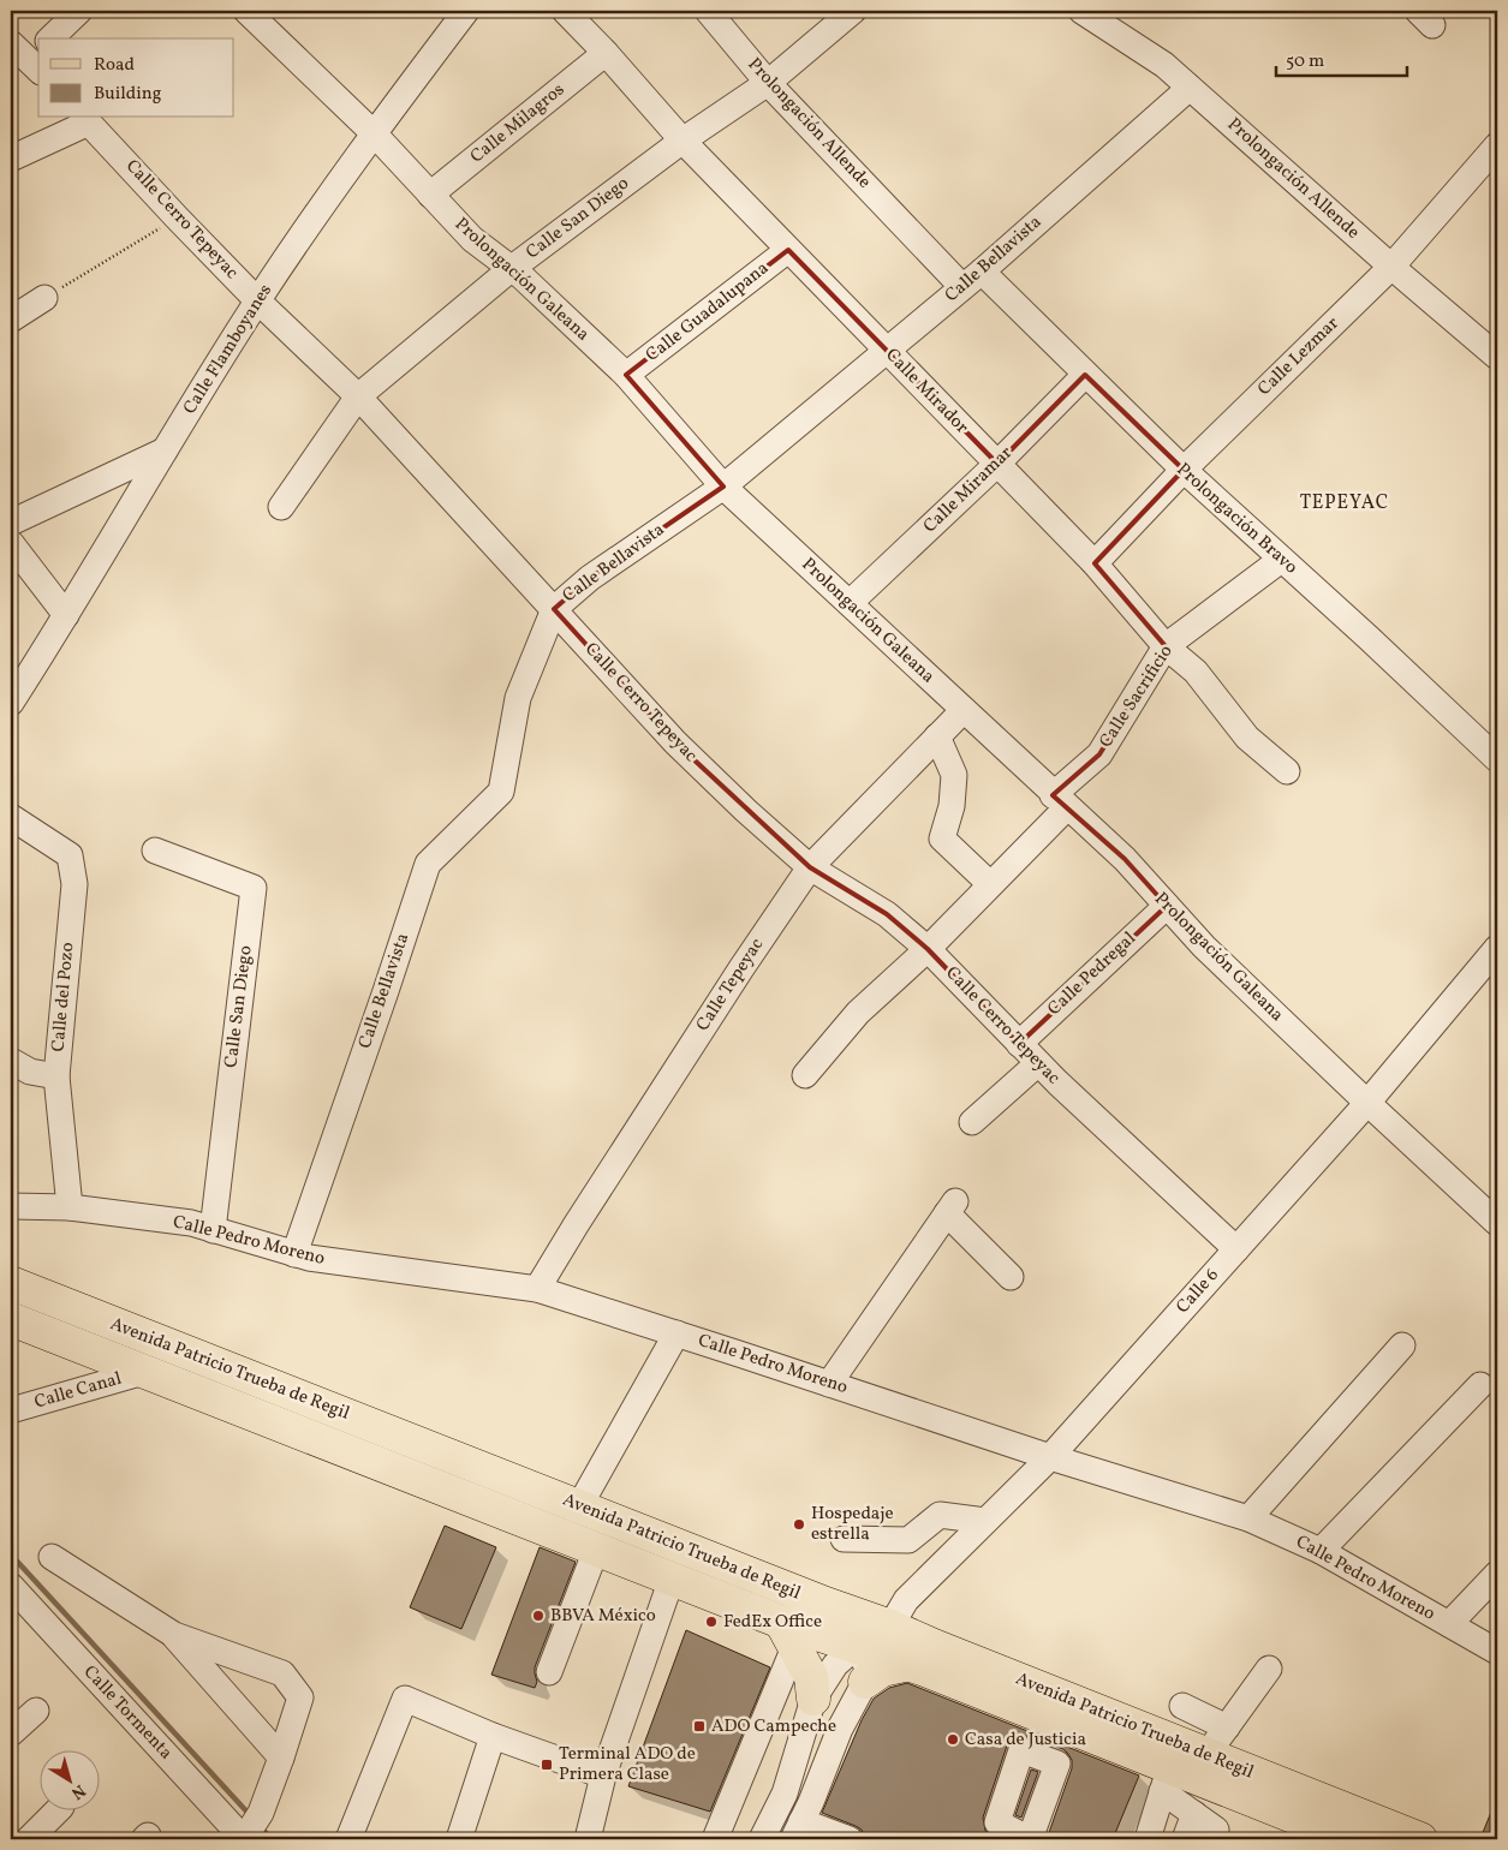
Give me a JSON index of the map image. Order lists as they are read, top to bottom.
{
  "streets": {
    "main road": ["Avenida Patricio Trueba de Regil"],
    "street": [
      "Calle Milagros",
      "Prolongación Allende",
      "Calle San Diego",
      "Calle Cerro Tepeyac",
      "Calle Bellavista",
      "Prolongación Galeana",
      "Calle Guadalupana",
      "Calle Flamboyanes",
      "Calle Lezmar",
      "Calle Mirador",
      "Calle Miramar",
      "Prolongación Bravo",
      "Calle Sacrificio",
      "Calle Pedregal",
      "Calle Tepeyac",
      "Calle del Pozo",
      "Calle Pedro Moreno",
      "Calle 6",
      "Calle Canal",
      "Calle Tormenta"
    ]
  },
  "crossings": [
    ["Calle Milagros", "Prolongación Galeana"],
    ["Calle Milagros", "Calle Mirador"],
    ["Prolongación Allende", "Calle San Diego"],
    ["Prolongación Allende", "Calle Bellavista"],
    ["Prolongación Allende", "Calle Lezmar"],
    ["Prolongación Allende", "Prolongación Bravo"],
    ["Calle San Diego", "Calle Cerro Tepeyac"],
    ["Calle San Diego", "Prolongación Galeana"],
    ["Calle San Diego", "Calle Mirador"],
    ["Calle San Diego", "Calle Pedro Moreno"],
    ["Calle Cerro Tepeyac", "Calle Bellavista"],
    ["Calle Cerro Tepeyac", "Calle Flamboyanes"],
    ["Calle Cerro Tepeyac", "Calle Sacrificio"],
    ["Calle Cerro Tepeyac", "Calle Pedregal"],
    ["Calle Cerro Tepeyac", "Calle Tepeyac"],
    ["Calle Cerro Tepeyac", "Calle 6"],
    ["Calle Bellavista", "Prolongación Galeana"],
    ["Calle Bellavista", "Calle Mirador"],
    ["Calle Bellavista", "Prolongación Bravo"],
    ["Calle Bellavista", "Calle Pedro Moreno"],
    ["Prolongación Galeana", "Calle Guadalupana"],
    ["Prolongación Galeana", "Calle Flamboyanes"],
    ["Prolongación Galeana", "Calle Miramar"],
    ["Prolongación Galeana", "Calle Sacrificio"],
    ["Prolongación Galeana", "Calle Pedregal"],
    ["Prolongación Galeana", "Calle Tepeyac"],
    ["Prolongación Galeana", "Calle 6"],
    ["Calle Guadalupana", "Calle Mirador"],
    ["Calle Lezmar", "Calle Mirador"],
    ["Calle Lezmar", "Prolongación Bravo"],
    ["Calle Mirador", "Calle Miramar"],
    ["Calle Mirador", "Calle Sacrificio"],
    ["Calle Miramar", "Prolongación Bravo"],
    ["Prolongación Bravo", "Calle Sacrificio"],
    ["Calle Tepeyac", "Calle Pedro Moreno"],
    ["Calle del Pozo", "Calle Pedro Moreno"],
    ["Calle Pedro Moreno", "Calle 6"],
    ["Calle 6", "Avenida Patricio Trueba de Regil"],
    ["Avenida Patricio Trueba de Regil", "Calle Canal"]
  ],
  "districts": ["TEPEYAC"],
  "places": {
    "other": [
      "Hospedaje estrella",
      "BBVA México",
      "FedEx Office",
      "Casa de Justicia"
    ],
    "transit": ["ADO Campeche", "Terminal ADO de Primera Clase"]
  },
  "legend": ["Road", "Building"],
  "scale_bar": "50 m",
  "north": "bottom right"
}
